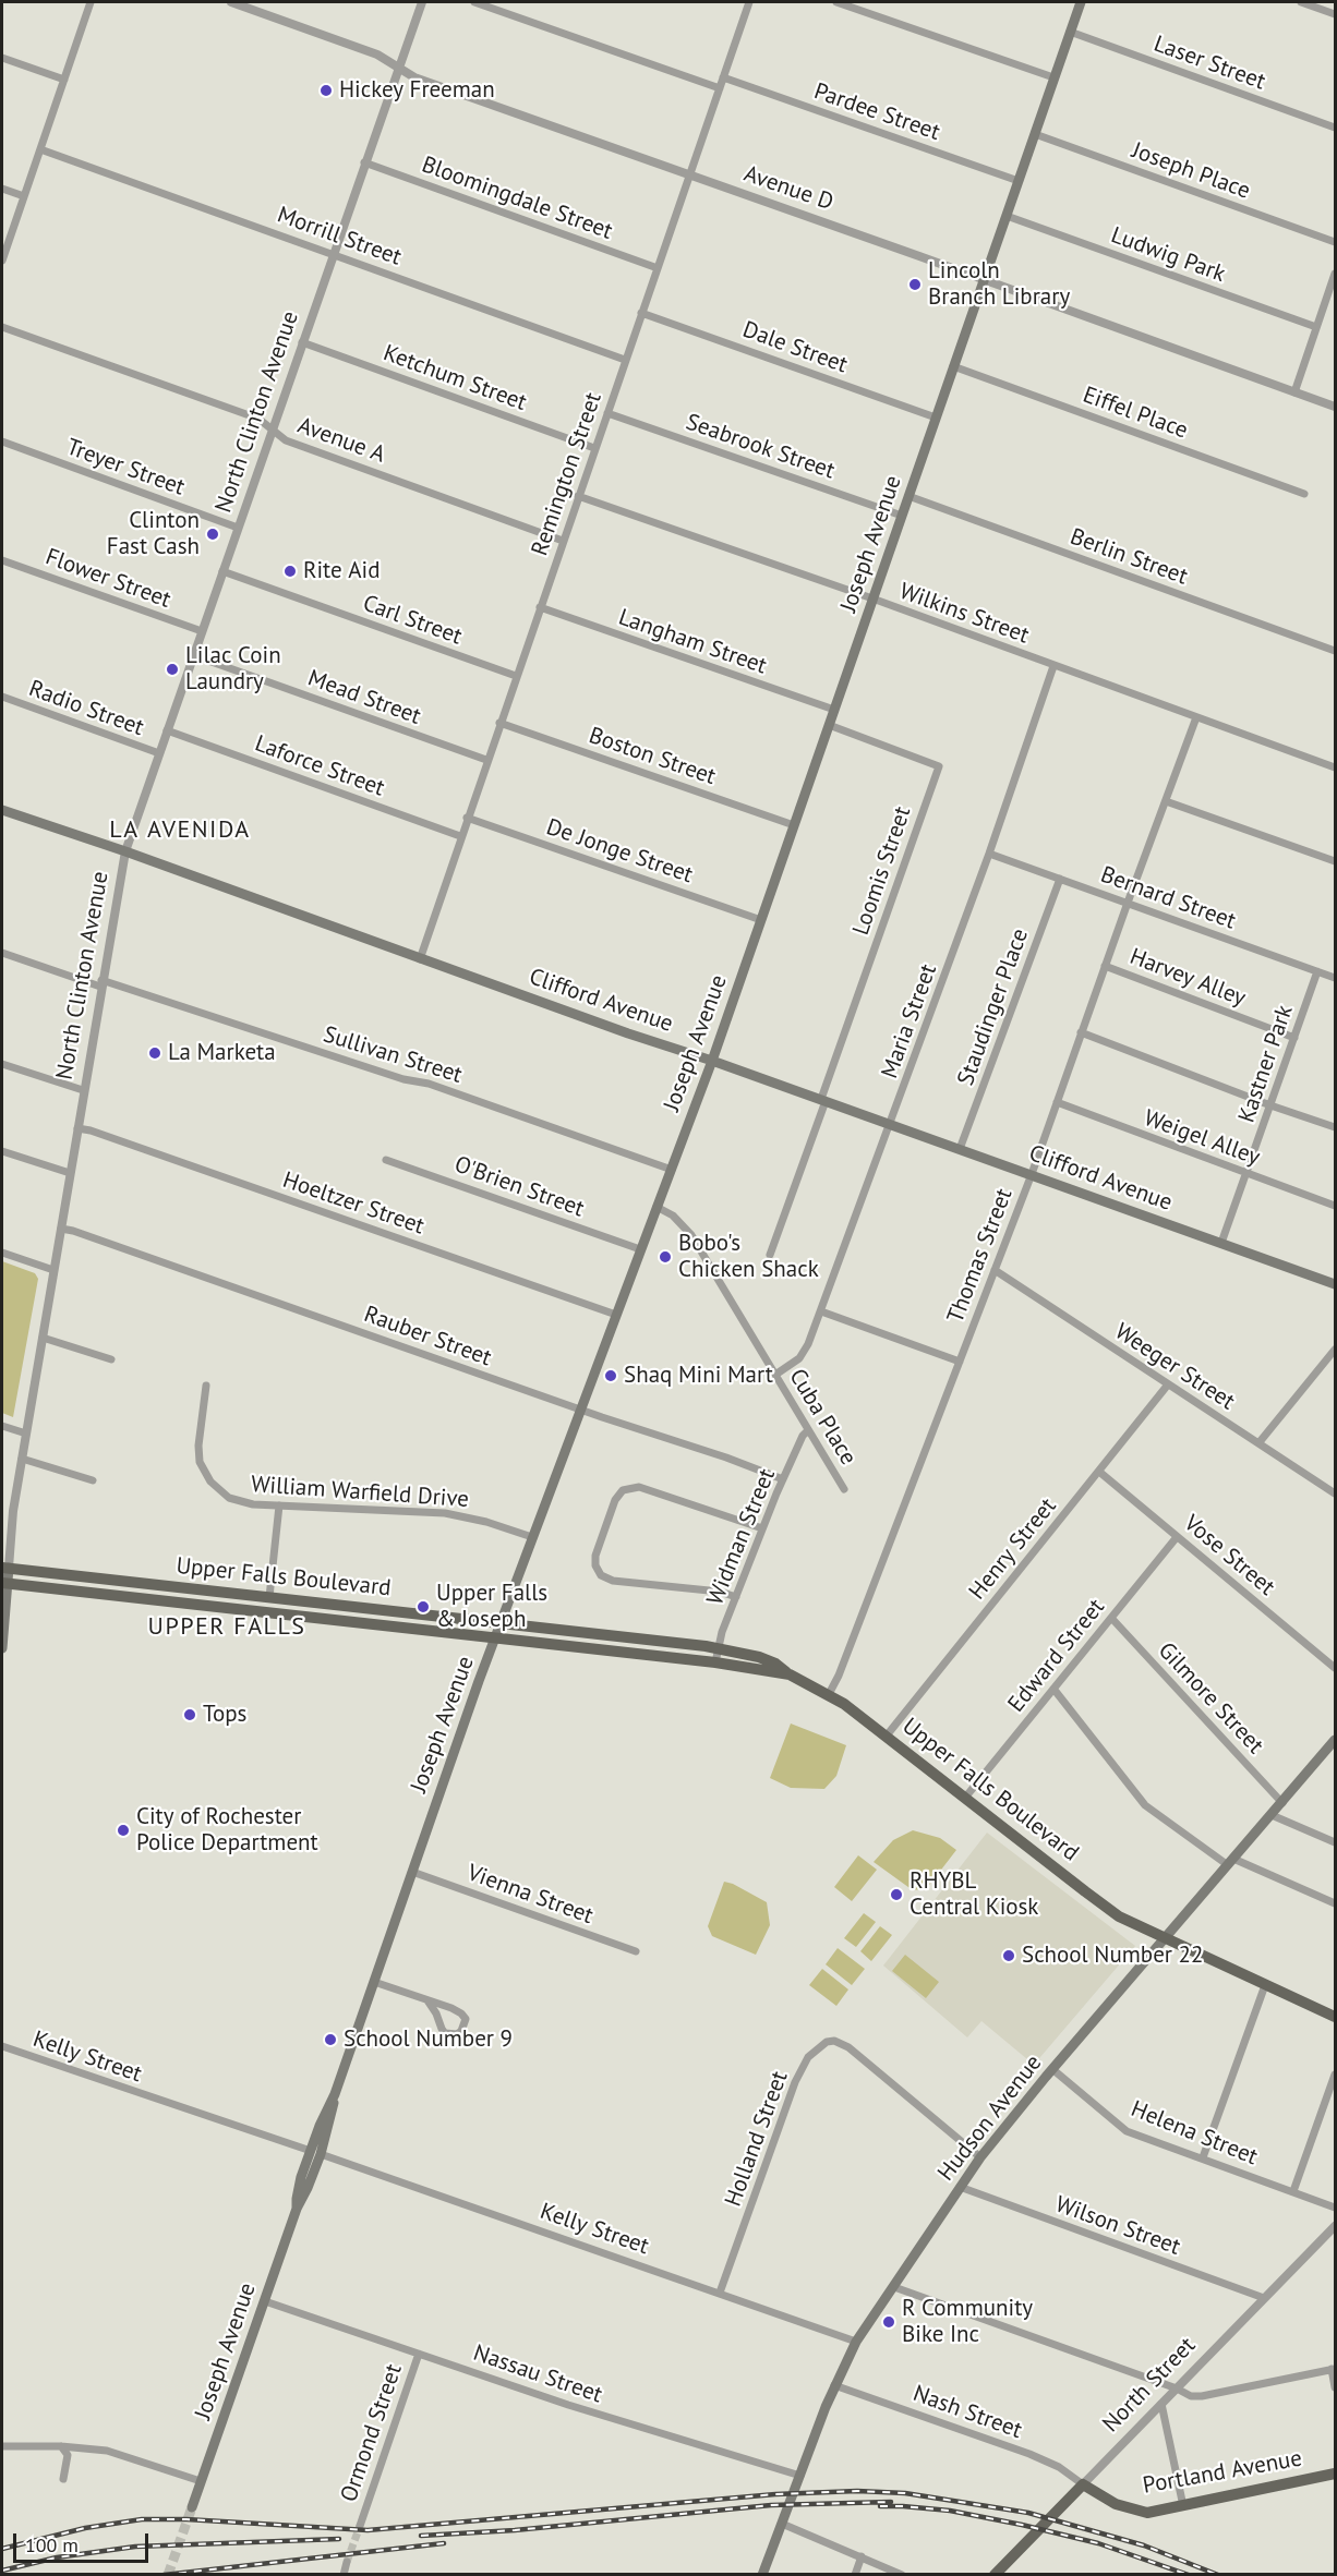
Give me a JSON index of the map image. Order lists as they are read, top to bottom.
{
  "streets": {
    "main road": [
      "North Clinton Avenue",
      "Joseph Avenue",
      "Clifford Avenue",
      "Upper Falls Boulevard",
      "Hudson Avenue",
      "North Street",
      "Portland Avenue"
    ],
    "street": [
      "Laser Street",
      "Pardee Street",
      "Joseph Place",
      "Avenue D",
      "Bloomingdale Street",
      "Morrill Street",
      "Ludwig Park",
      "Dale Street",
      "Ketchum Street",
      "Eiffel Place",
      "Avenue A",
      "Seabrook Street",
      "Treyer Street",
      "Remington Street",
      "Berlin Street",
      "Flower Street",
      "Wilkins Street",
      "Carl Street",
      "Langham Street",
      "Mead Street",
      "Radio Street",
      "Boston Street",
      "Laforce Street",
      "De Jonge Street",
      "Loomis Street",
      "Bernard Street",
      "Harvey Alley",
      "Staudinger Place",
      "Maria Street",
      "Sullivan Street",
      "Kastner Park",
      "Weigel Alley",
      "O'Brien Street",
      "Hoeltzer Street",
      "Thomas Street",
      "Rauber Street",
      "Weeger Street",
      "Cuba Place",
      "William Warfield Drive",
      "Widman Street",
      "Henry Street",
      "Vose Street",
      "Edward Street",
      "Gilmore Street",
      "Vienna Street",
      "Kelly Street",
      "Helena Street",
      "Holland Street",
      "Wilson Street",
      "Nassau Street",
      "Nash Street",
      "Ormond Street"
    ]
  },
  "crossings": [
    ["Laser Street", "Joseph Avenue"],
    ["Pardee Street", "Remington Street"],
    ["Pardee Street", "Joseph Avenue"],
    ["Joseph Place", "Joseph Avenue"],
    ["Avenue D", "North Clinton Avenue"],
    ["Avenue D", "Remington Street"],
    ["Avenue D", "Joseph Avenue"],
    ["Bloomingdale Street", "North Clinton Avenue"],
    ["Bloomingdale Street", "Remington Street"],
    ["Morrill Street", "North Clinton Avenue"],
    ["Morrill Street", "Remington Street"],
    ["Ludwig Park", "Joseph Avenue"],
    ["Dale Street", "Remington Street"],
    ["Dale Street", "Joseph Avenue"],
    ["Ketchum Street", "North Clinton Avenue"],
    ["Ketchum Street", "Remington Street"],
    ["North Clinton Avenue", "Avenue A"],
    ["North Clinton Avenue", "Treyer Street"],
    ["North Clinton Avenue", "Flower Street"],
    ["North Clinton Avenue", "Carl Street"],
    ["North Clinton Avenue", "Mead Street"],
    ["North Clinton Avenue", "Radio Street"],
    ["North Clinton Avenue", "Laforce Street"],
    ["North Clinton Avenue", "Clifford Avenue"],
    ["North Clinton Avenue", "Sullivan Street"],
    ["North Clinton Avenue", "Hoeltzer Street"],
    ["North Clinton Avenue", "Rauber Street"],
    ["North Clinton Avenue", "Upper Falls Boulevard"],
    ["Eiffel Place", "Joseph Avenue"],
    ["Avenue A", "Remington Street"],
    ["Seabrook Street", "Remington Street"],
    ["Seabrook Street", "Joseph Avenue"],
    ["Remington Street", "Wilkins Street"],
    ["Remington Street", "Carl Street"],
    ["Remington Street", "Langham Street"],
    ["Remington Street", "Mead Street"],
    ["Remington Street", "Boston Street"],
    ["Remington Street", "Laforce Street"],
    ["Remington Street", "De Jonge Street"],
    ["Remington Street", "Clifford Avenue"],
    ["Joseph Avenue", "Berlin Street"],
    ["Joseph Avenue", "Wilkins Street"],
    ["Joseph Avenue", "Langham Street"],
    ["Joseph Avenue", "Boston Street"],
    ["Joseph Avenue", "De Jonge Street"],
    ["Joseph Avenue", "Loomis Street"],
    ["Joseph Avenue", "Clifford Avenue"],
    ["Joseph Avenue", "Sullivan Street"],
    ["Joseph Avenue", "O'Brien Street"],
    ["Joseph Avenue", "Hoeltzer Street"],
    ["Joseph Avenue", "Rauber Street"],
    ["Joseph Avenue", "Cuba Place"],
    ["Joseph Avenue", "William Warfield Drive"],
    ["Joseph Avenue", "Upper Falls Boulevard"],
    ["Joseph Avenue", "Vienna Street"],
    ["Joseph Avenue", "Kelly Street"],
    ["Joseph Avenue", "Nassau Street"],
    ["Wilkins Street", "Maria Street"],
    ["Wilkins Street", "Thomas Street"],
    ["Loomis Street", "Clifford Avenue"],
    ["Bernard Street", "Staudinger Place"],
    ["Bernard Street", "Maria Street"],
    ["Bernard Street", "Kastner Park"],
    ["Bernard Street", "Thomas Street"],
    ["Harvey Alley", "Kastner Park"],
    ["Harvey Alley", "Thomas Street"],
    ["Clifford Avenue", "Staudinger Place"],
    ["Clifford Avenue", "Maria Street"],
    ["Clifford Avenue", "Kastner Park"],
    ["Clifford Avenue", "Thomas Street"],
    ["Maria Street", "Cuba Place"],
    ["Kastner Park", "Weigel Alley"],
    ["Weigel Alley", "Thomas Street"],
    ["Thomas Street", "Weeger Street"],
    ["Thomas Street", "Upper Falls Boulevard"],
    ["Rauber Street", "Widman Street"],
    ["Weeger Street", "Henry Street"],
    ["Cuba Place", "Widman Street"],
    ["Widman Street", "Upper Falls Boulevard"],
    ["Henry Street", "Vose Street"],
    ["Henry Street", "Upper Falls Boulevard"],
    ["Vose Street", "Edward Street"],
    ["Upper Falls Boulevard", "Edward Street"],
    ["Upper Falls Boulevard", "Hudson Avenue"],
    ["Edward Street", "Gilmore Street"],
    ["Gilmore Street", "Hudson Avenue"],
    ["Kelly Street", "Hudson Avenue"],
    ["Kelly Street", "Holland Street"],
    ["Hudson Avenue", "Helena Street"],
    ["Hudson Avenue", "Holland Street"],
    ["Hudson Avenue", "Wilson Street"],
    ["Hudson Avenue", "Nassau Street"],
    ["Hudson Avenue", "Nash Street"],
    ["Wilson Street", "North Street"],
    ["Nassau Street", "Ormond Street"],
    ["North Street", "Nash Street"],
    ["North Street", "Portland Avenue"],
    ["Nash Street", "Portland Avenue"]
  ],
  "districts": ["LA AVENIDA", "UPPER FALLS"],
  "places": [
    "Hickey Freeman",
    "Lincoln Branch Library",
    "Clinton Fast Cash",
    "Rite Aid",
    "Lilac Coin Laundry",
    "La Marketa",
    "Bobo's Chicken Shack",
    "Shaq Mini Mart",
    "Upper Falls & Joseph",
    "Tops",
    "City of Rochester Police Department",
    "RHYBL Central Kiosk",
    "School Number 22",
    "School Number 9",
    "R Community Bike Inc"
  ],
  "scale_bar": "100 m"
}
